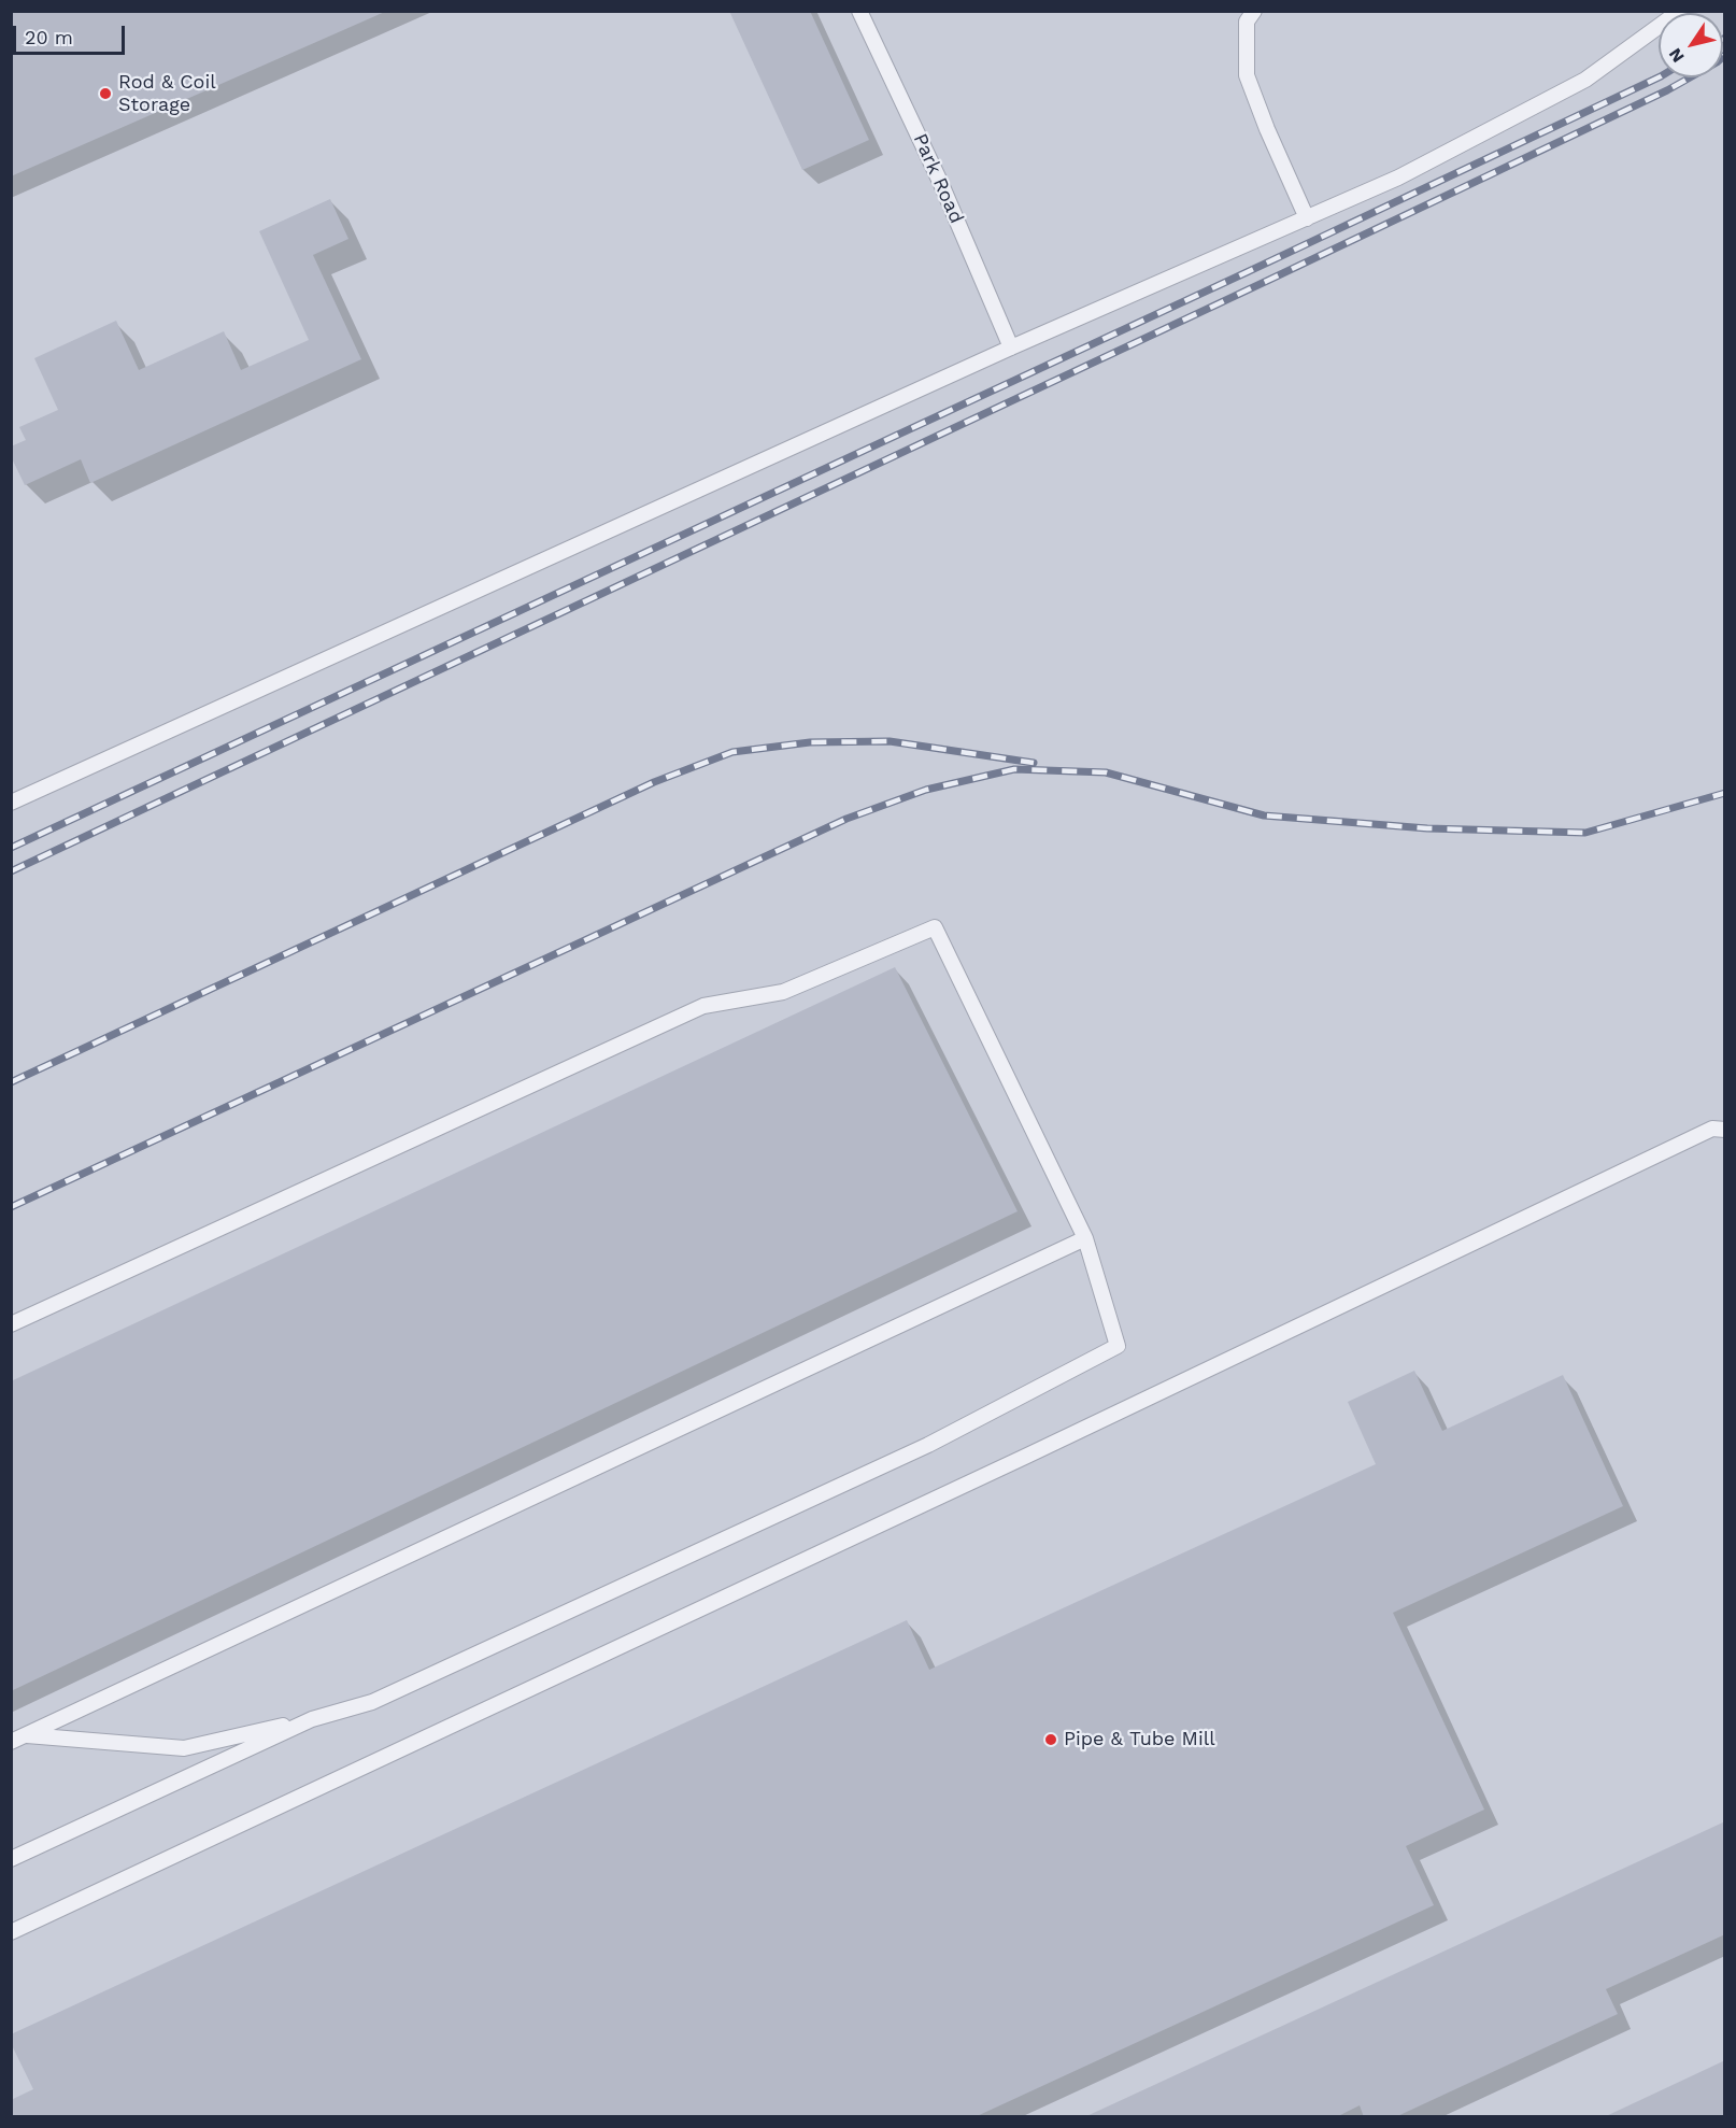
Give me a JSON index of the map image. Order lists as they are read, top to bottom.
{
  "streets": {
    "lane": ["Park Road"]
  },
  "places": ["Rod & Coil Storage", "Pipe & Tube Mill"],
  "scale_bar": "20 m",
  "north": "bottom left"
}
